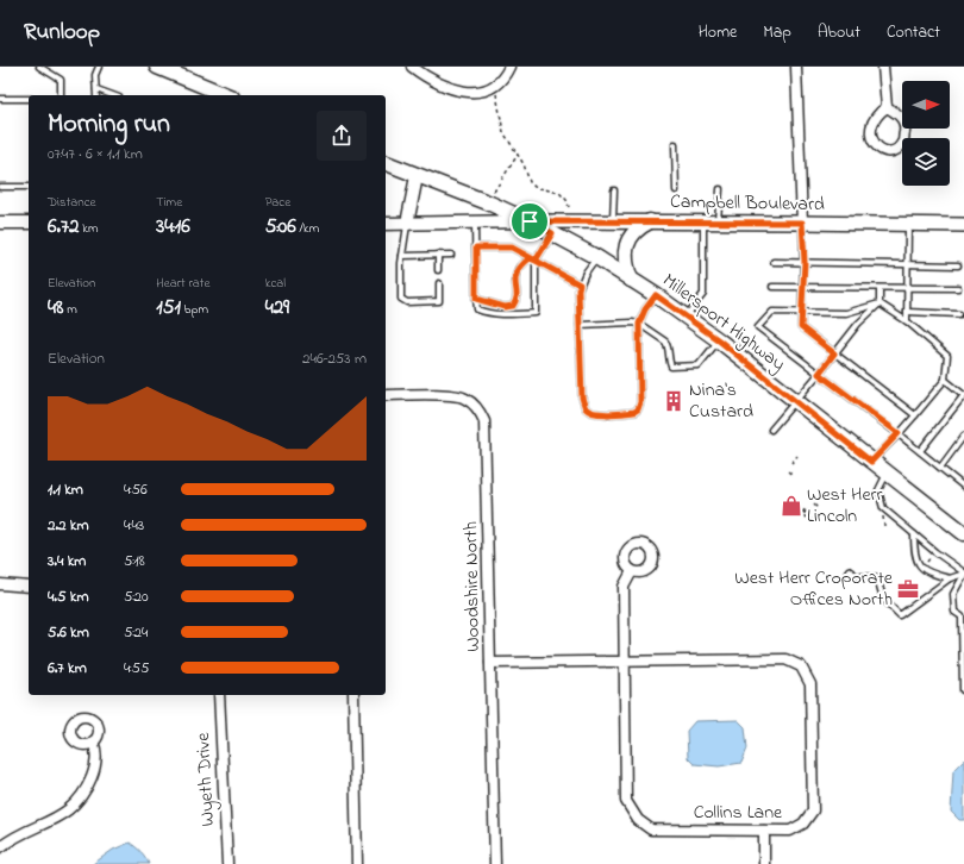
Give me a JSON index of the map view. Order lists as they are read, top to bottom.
{
  "streets": {
    "main road": ["Campbell Boulevard", "Millersport Highway"],
    "street": ["Woodshire North", "Wyeth Drive", "Collins Lane"]
  },
  "crossings": [
    ["Campbell Boulevard", "Millersport Highway"],
    ["Woodshire North", "Collins Lane"]
  ],
  "places": {
    "building": ["Nina's Custard"],
    "shop": ["West Herr Lincoln"],
    "office": ["West Herr Croporate Offices North"]
  },
  "north": "right",
  "page": {
    "header": "Runloop",
    "nav": [
      "Home",
      "Map",
      "About",
      "Contact"
    ],
    "heading": ["Morning run", "07:47 · 6 × 1.1 km"],
    "stats": [
      ["Distance", "6.72 km"],
      ["Time", "34:16"],
      ["Pace", "5:06 /km"],
      ["Elevation", "48 m"],
      ["Heart rate", "151 bpm"],
      ["kcal", "429"]
    ],
    "chart": ["Elevation", "246–253 m"],
    "list": [
      {
        "name": "1.1 km",
        "note": "4:56"
      },
      {
        "name": "2.2 km",
        "note": "4:43"
      },
      {
        "name": "3.4 km",
        "note": "5:18"
      },
      {
        "name": "4.5 km",
        "note": "5:20"
      },
      {
        "name": "5.6 km",
        "note": "5:24"
      },
      {
        "name": "6.7 km",
        "note": "4:55"
      }
    ]
  }
}
